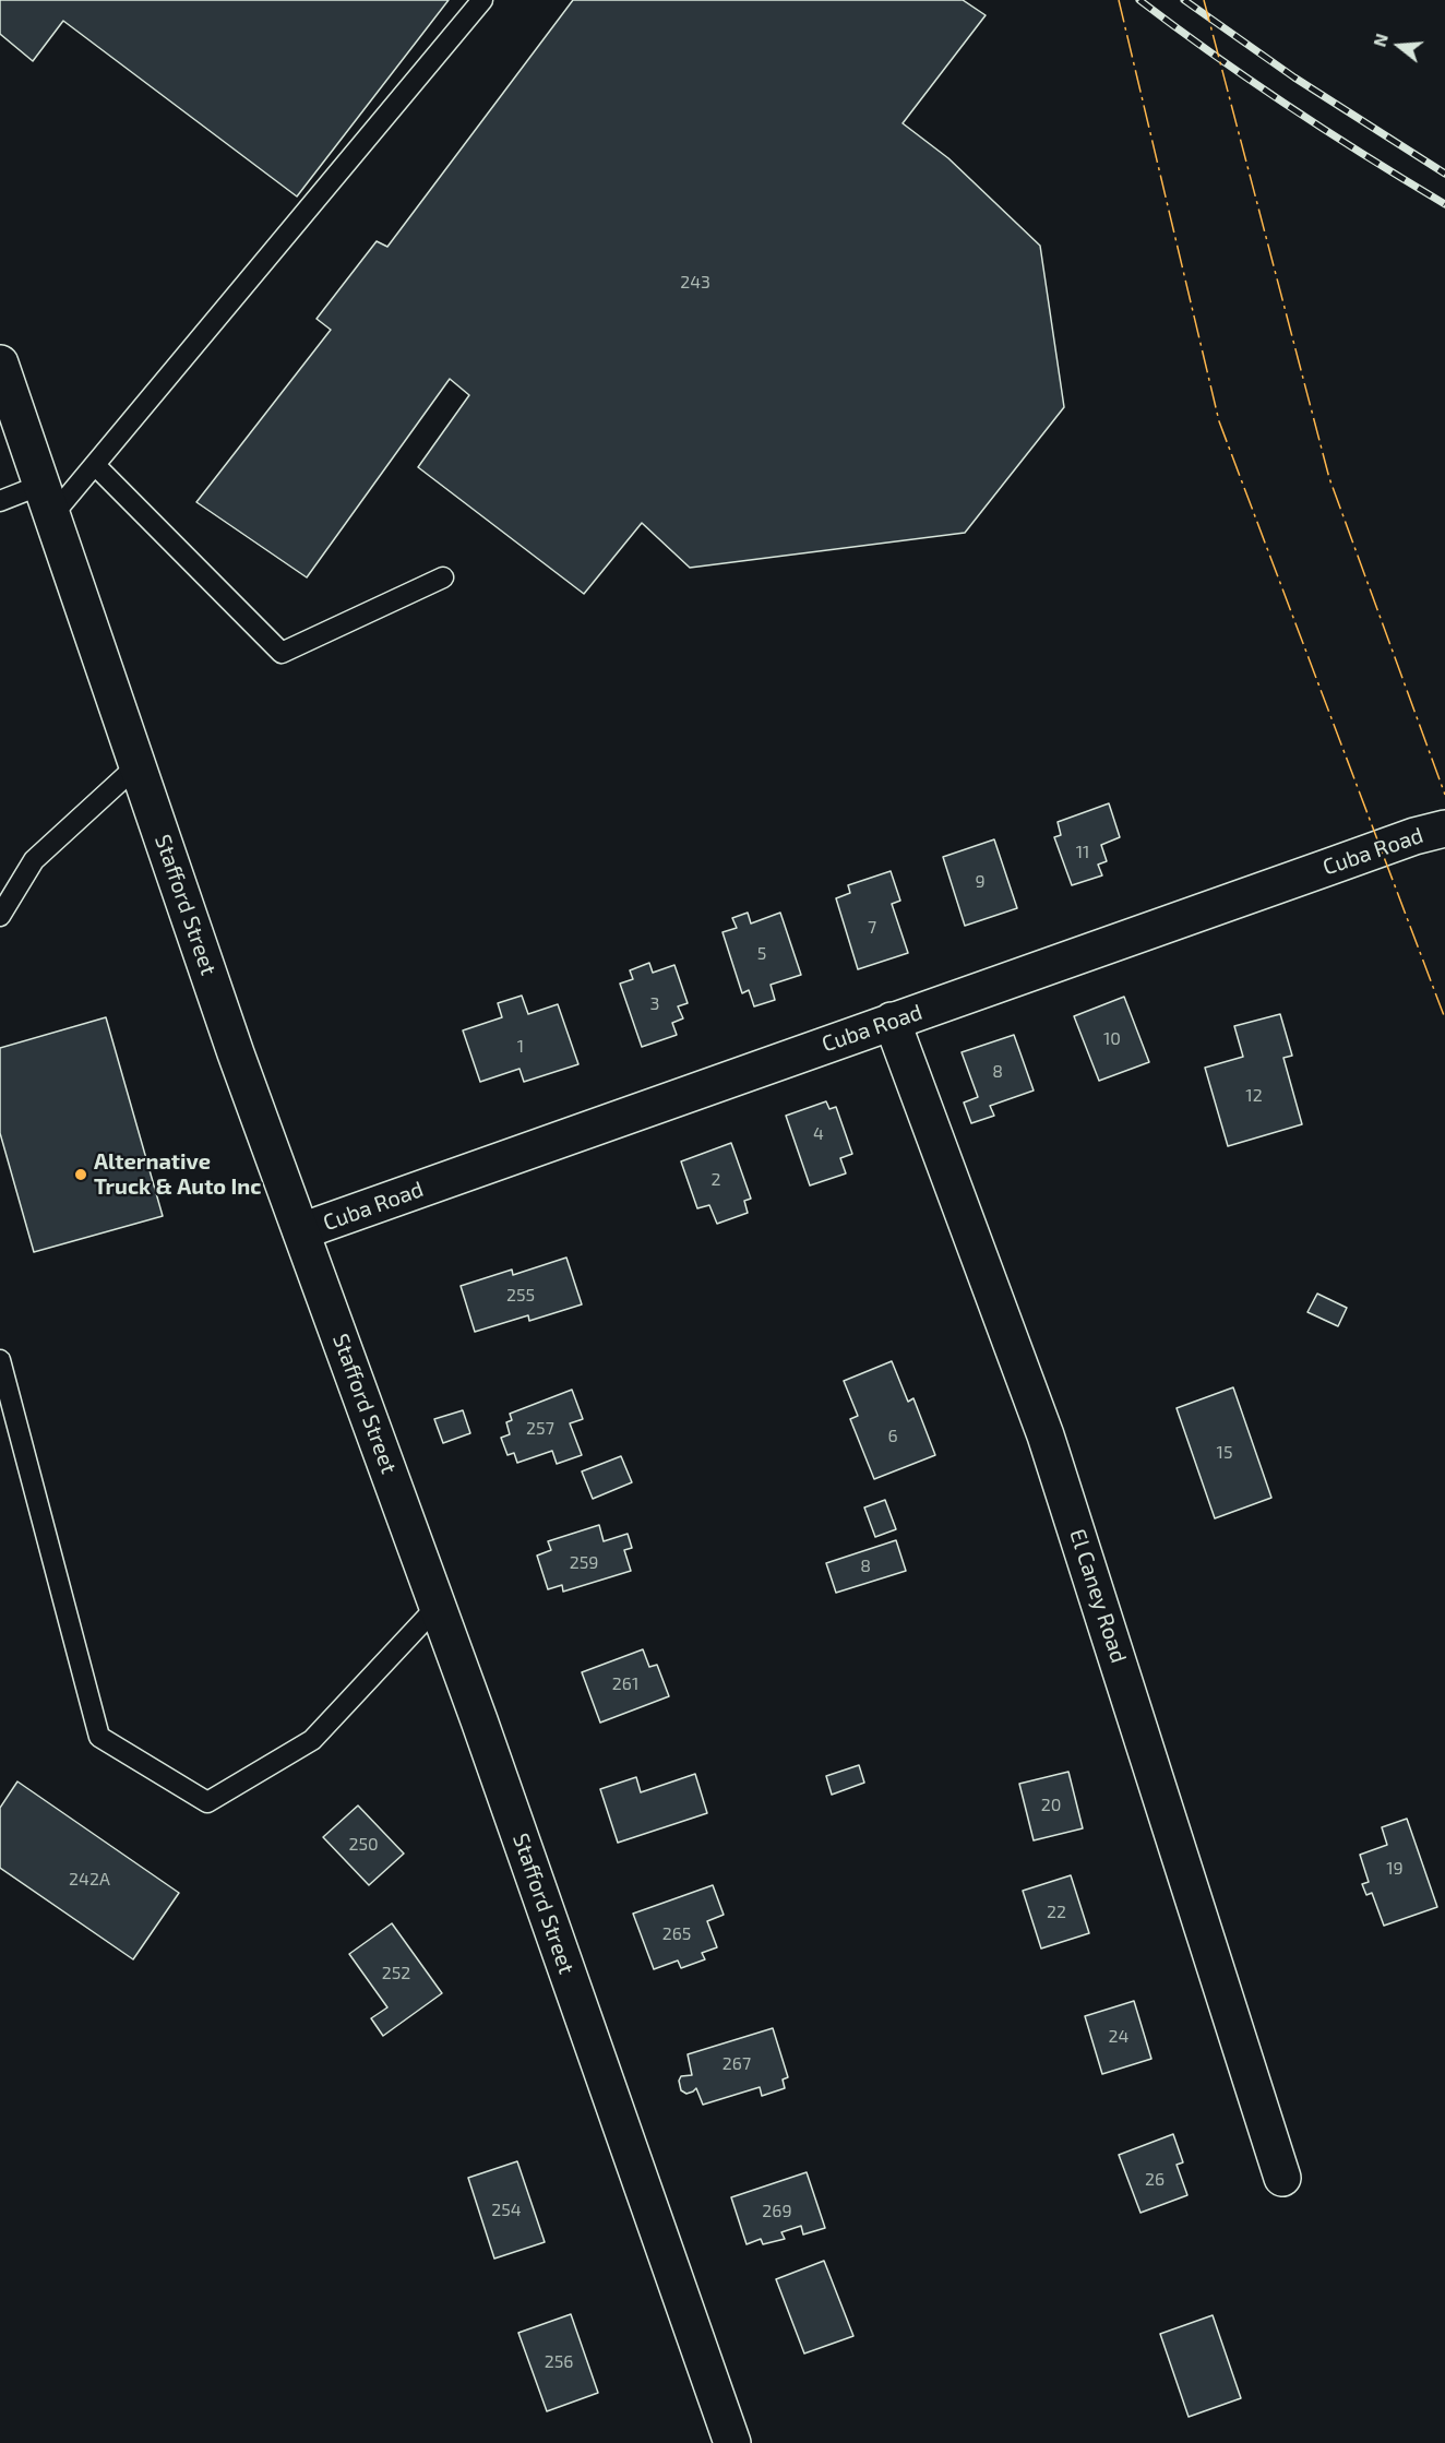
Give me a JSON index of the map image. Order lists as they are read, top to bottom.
{
  "streets": {
    "street": ["Cuba Road", "Stafford Street", "El Caney Road"]
  },
  "crossings": [
    ["Cuba Road", "Stafford Street"],
    ["Cuba Road", "El Caney Road"]
  ],
  "places": ["Alternative Truck & Auto Inc"],
  "house_numbers": [
    "243",
    "11",
    "9",
    "7",
    "5",
    "3",
    "10",
    "1",
    "8",
    "12",
    "4",
    "2",
    "255",
    "257",
    "6",
    "15",
    "259",
    "8",
    "261",
    "20",
    "250",
    "19",
    "242A",
    "22",
    "265",
    "252",
    "24",
    "267",
    "26",
    "254",
    "269",
    "256"
  ],
  "north": "left"
}
